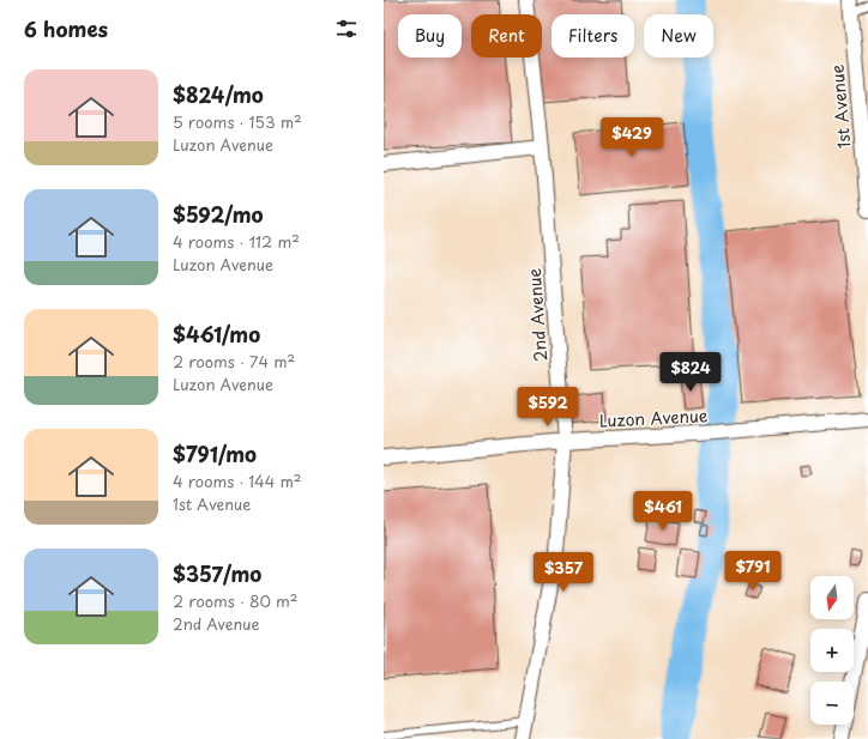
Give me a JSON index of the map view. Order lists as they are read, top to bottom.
{
  "streets": {
    "street": ["1st Avenue", "2nd Avenue", "Luzon Avenue"]
  },
  "crossings": [
    ["2nd Avenue", "Luzon Avenue"]
  ],
  "north": "bottom",
  "page": {
    "heading": "6 homes",
    "chip": [
      "Buy",
      "Rent",
      "Filters",
      "New"
    ],
    "list": [
      {
        "name": "$824/mo",
        "note": "5 rooms · 153 m² · Luzon Avenue"
      },
      {
        "name": "$592/mo",
        "note": "4 rooms · 112 m² · Luzon Avenue"
      },
      {
        "name": "$461/mo",
        "note": "2 rooms · 74 m² · Luzon Avenue"
      },
      {
        "name": "$791/mo",
        "note": "4 rooms · 144 m² · 1st Avenue"
      },
      {
        "name": "$357/mo",
        "note": "2 rooms · 80 m² · 2nd Avenue"
      }
    ],
    "price": [
      "$429",
      "$824",
      "$592",
      "$461",
      "$791",
      "$357"
    ],
    "map_buttons": ["+", "−"]
  }
}
